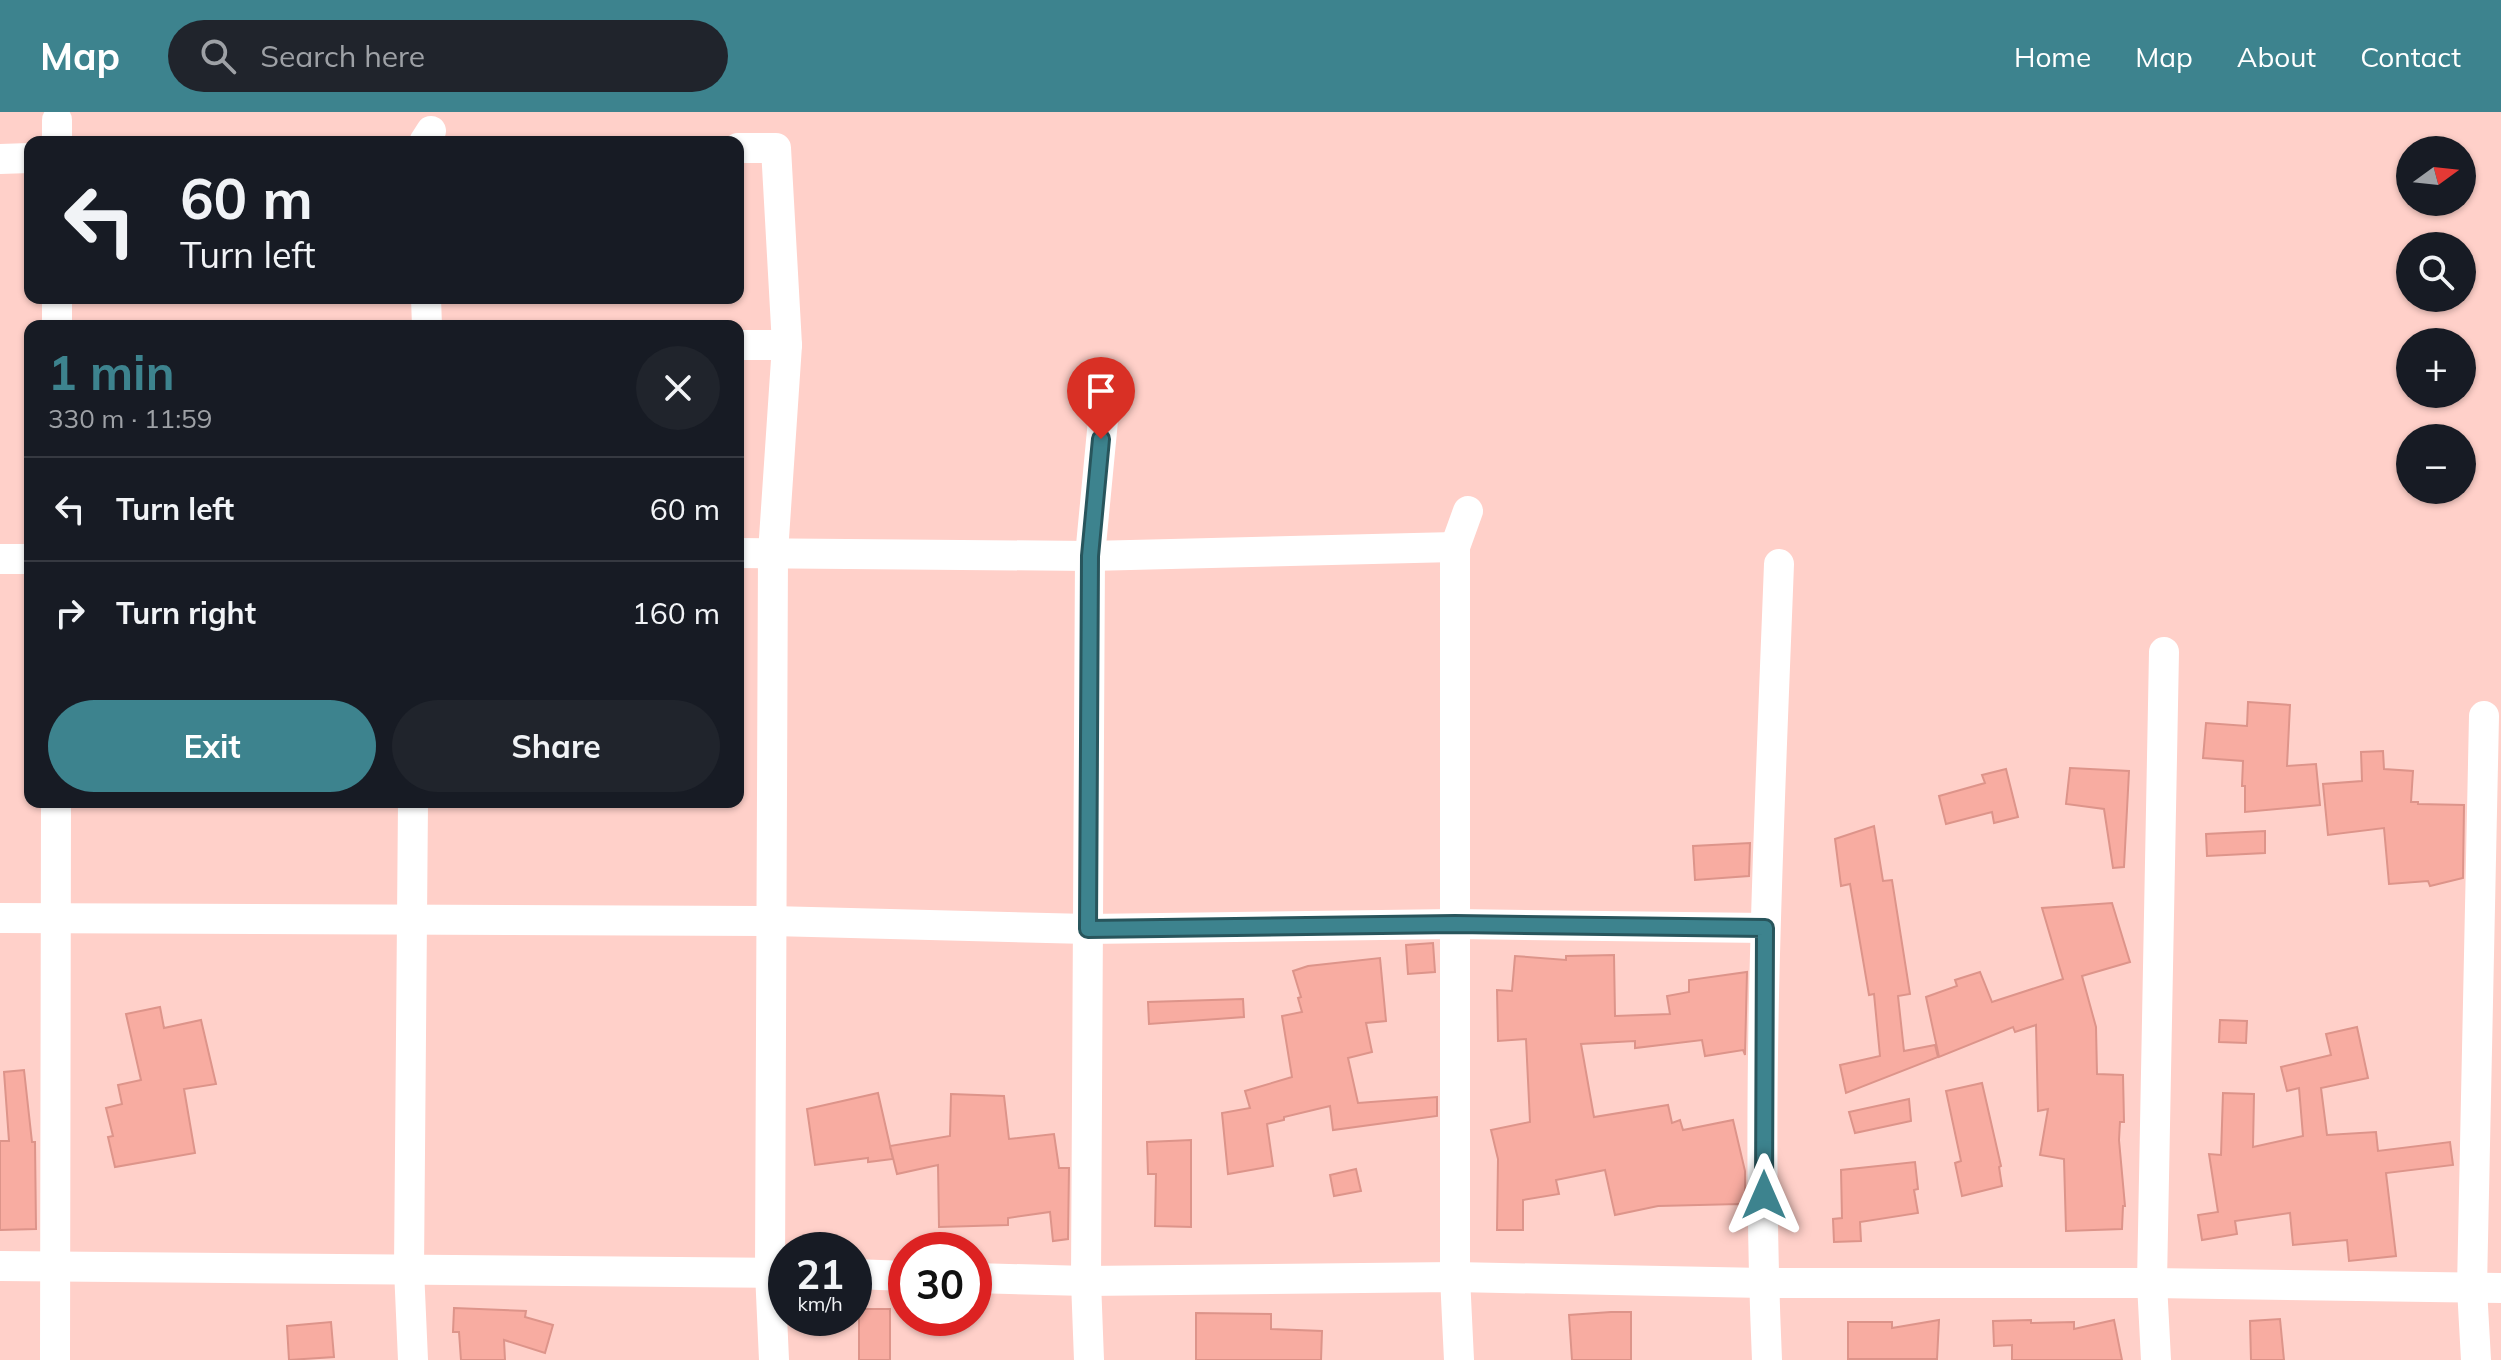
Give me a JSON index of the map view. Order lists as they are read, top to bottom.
{
  "north": "right",
  "page": {
    "header": "Map",
    "search": "Search here",
    "nav": [
      "Home",
      "Map",
      "About",
      "Contact"
    ],
    "map_buttons": ["+", "−"],
    "turn": ["60 m", "Turn left"],
    "heading": ["1 min", "330 m · 11:59"],
    "list": [
      {
        "name": "Turn left",
        "value": "60 m"
      },
      {
        "name": "Turn right",
        "value": "160 m"
      }
    ],
    "buttons": ["Exit", "Share"],
    "speed": "21 km/h",
    "limit": "30"
  }
}
